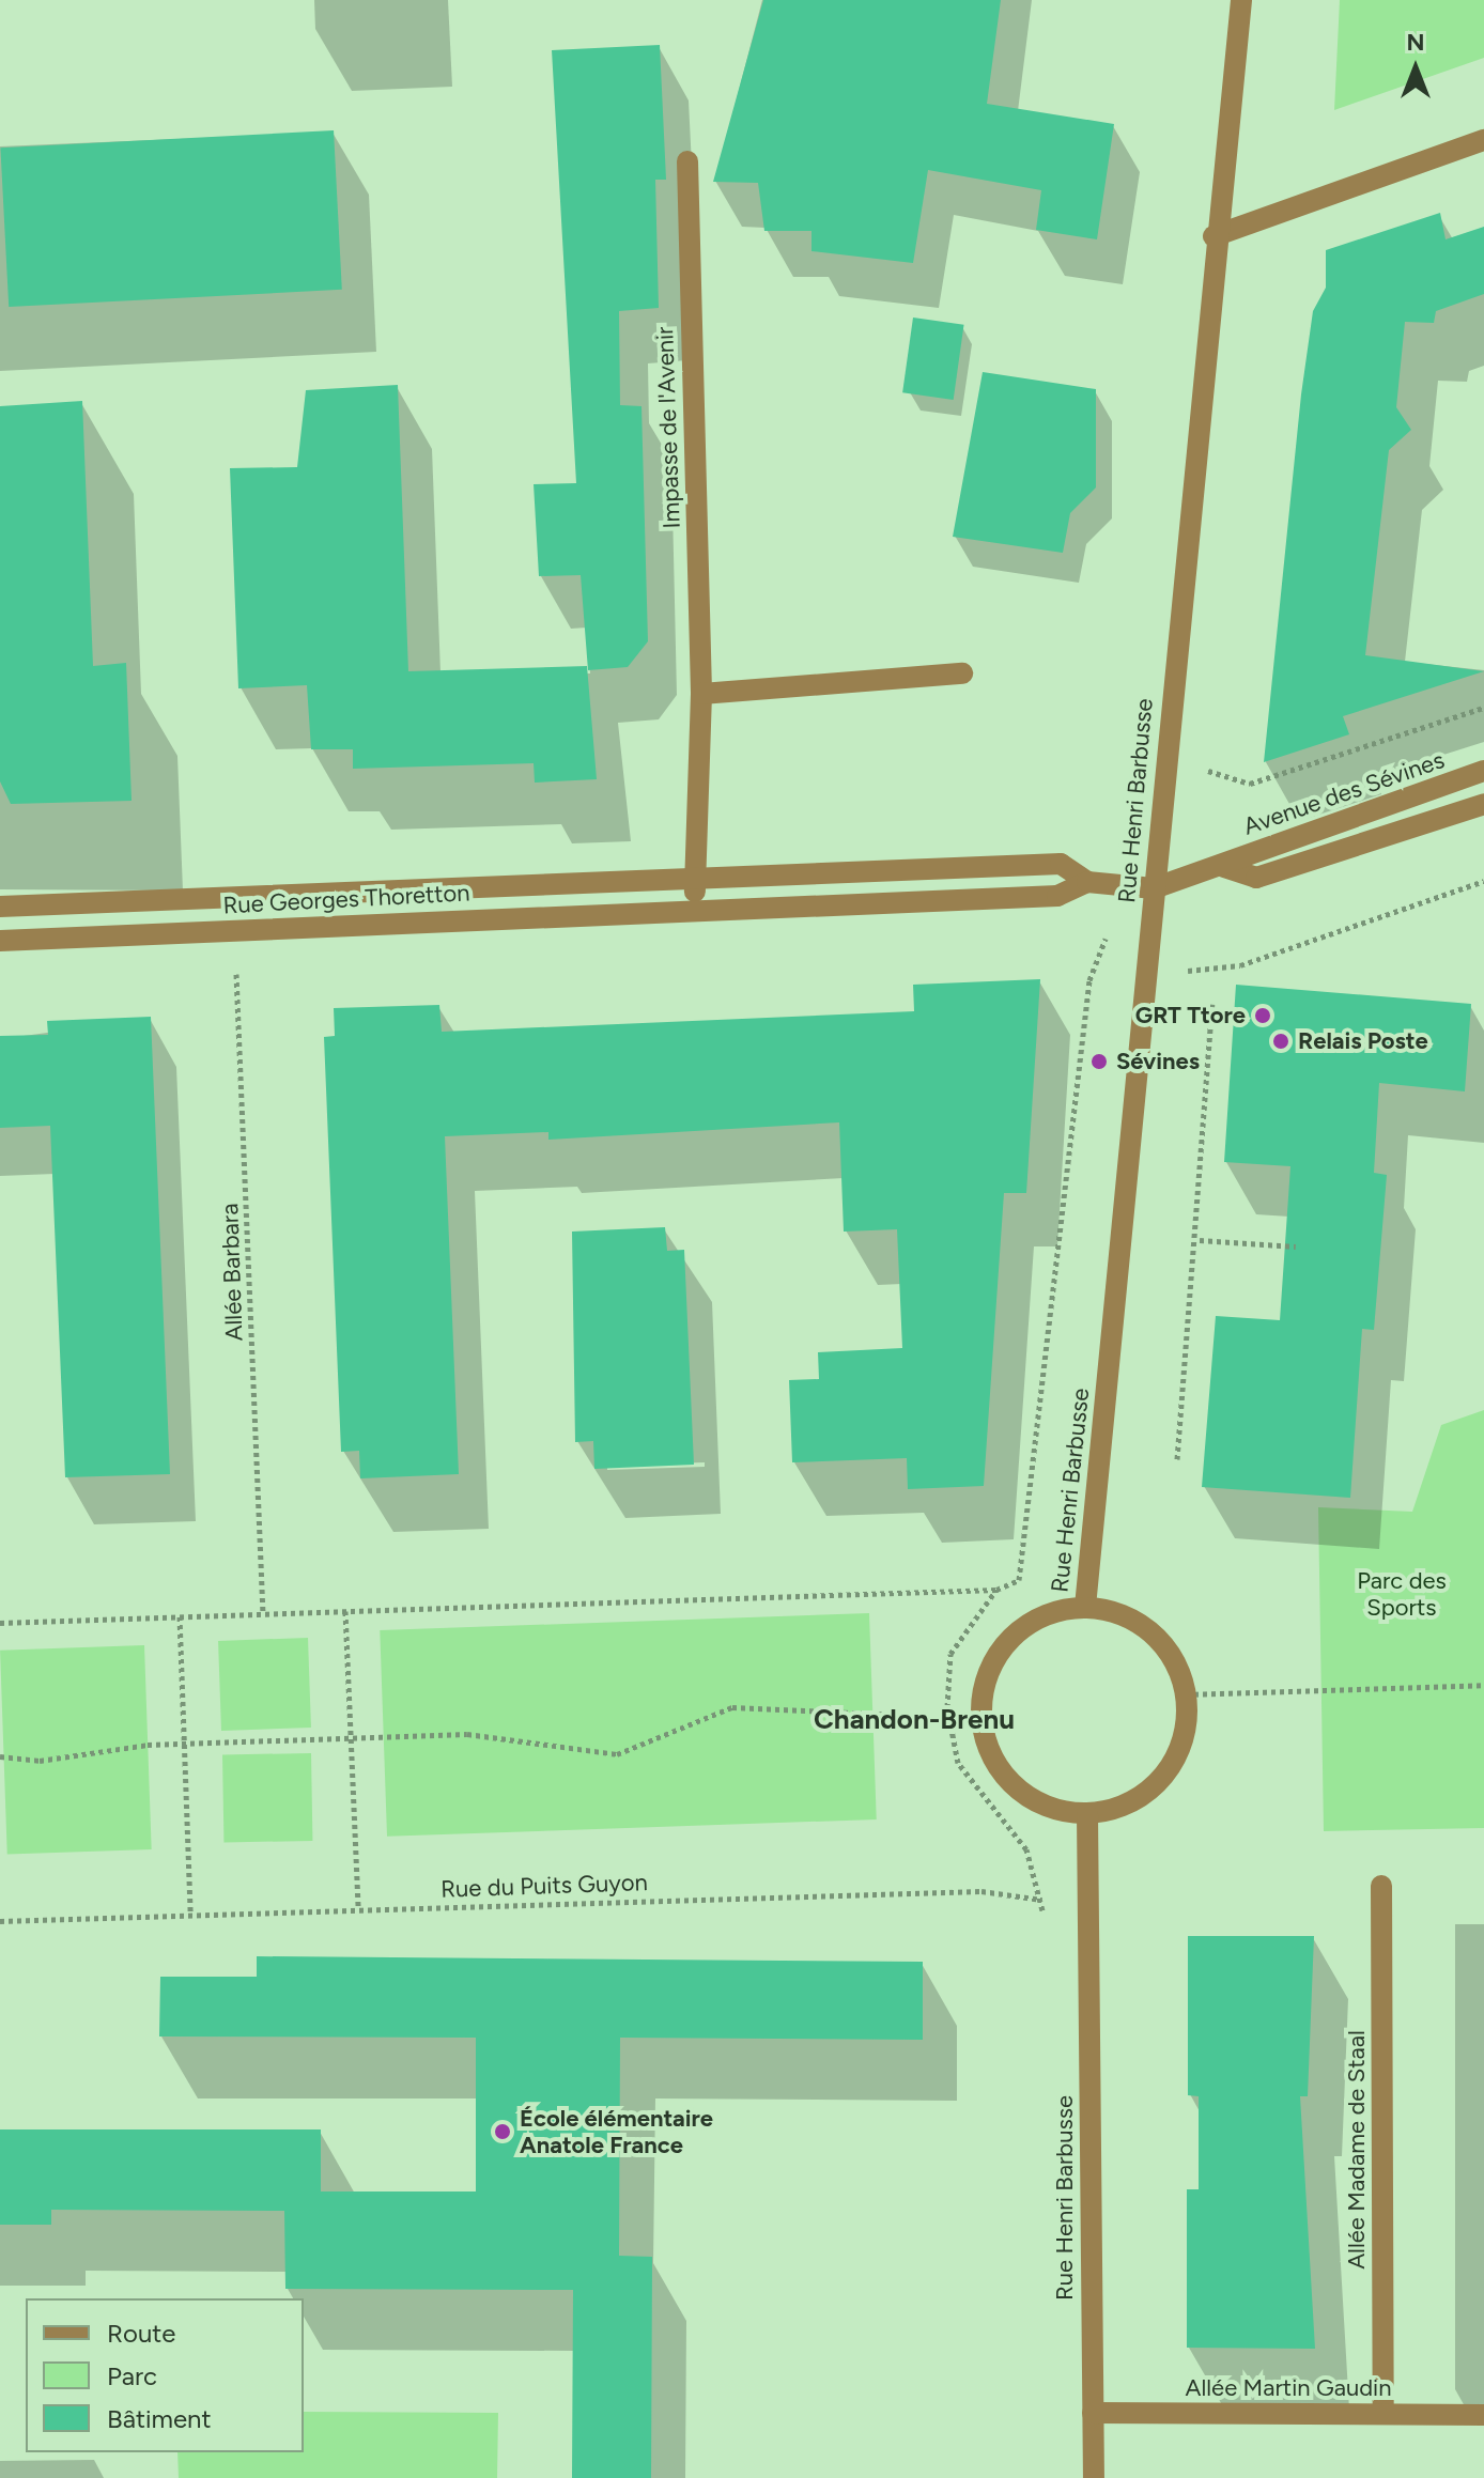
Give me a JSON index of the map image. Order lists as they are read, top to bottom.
{
  "streets": {
    "street": [
      "Impasse de l'Avenir",
      "Avenue des Sévines",
      "Rue Henri Barbusse",
      "Rue Georges Thoretton",
      "Allée Madame de Staal",
      "Allée Martin Gaudin"
    ],
    "path": ["Allée Barbara", "Rue du Puits Guyon"]
  },
  "crossings": [
    ["Avenue des Sévines", "Rue Henri Barbusse"],
    ["Avenue des Sévines", "Rue Georges Thoretton"],
    ["Rue Henri Barbusse", "Rue Georges Thoretton"],
    ["Rue Henri Barbusse", "Rue du Puits Guyon"],
    ["Rue Henri Barbusse", "Allée Martin Gaudin"],
    ["Rue Georges Thoretton", "Allée Barbara"],
    ["Allée Madame de Staal", "Allée Martin Gaudin"]
  ],
  "districts": ["Chandon-Brenu"],
  "parks": ["Parc des Sports"],
  "places": [
    "GRT Ttore",
    "Relais Poste",
    "Sévines",
    "École élémentaire Anatole France"
  ],
  "legend": ["Route", "Parc", "Bâtiment"],
  "north": "top"
}
